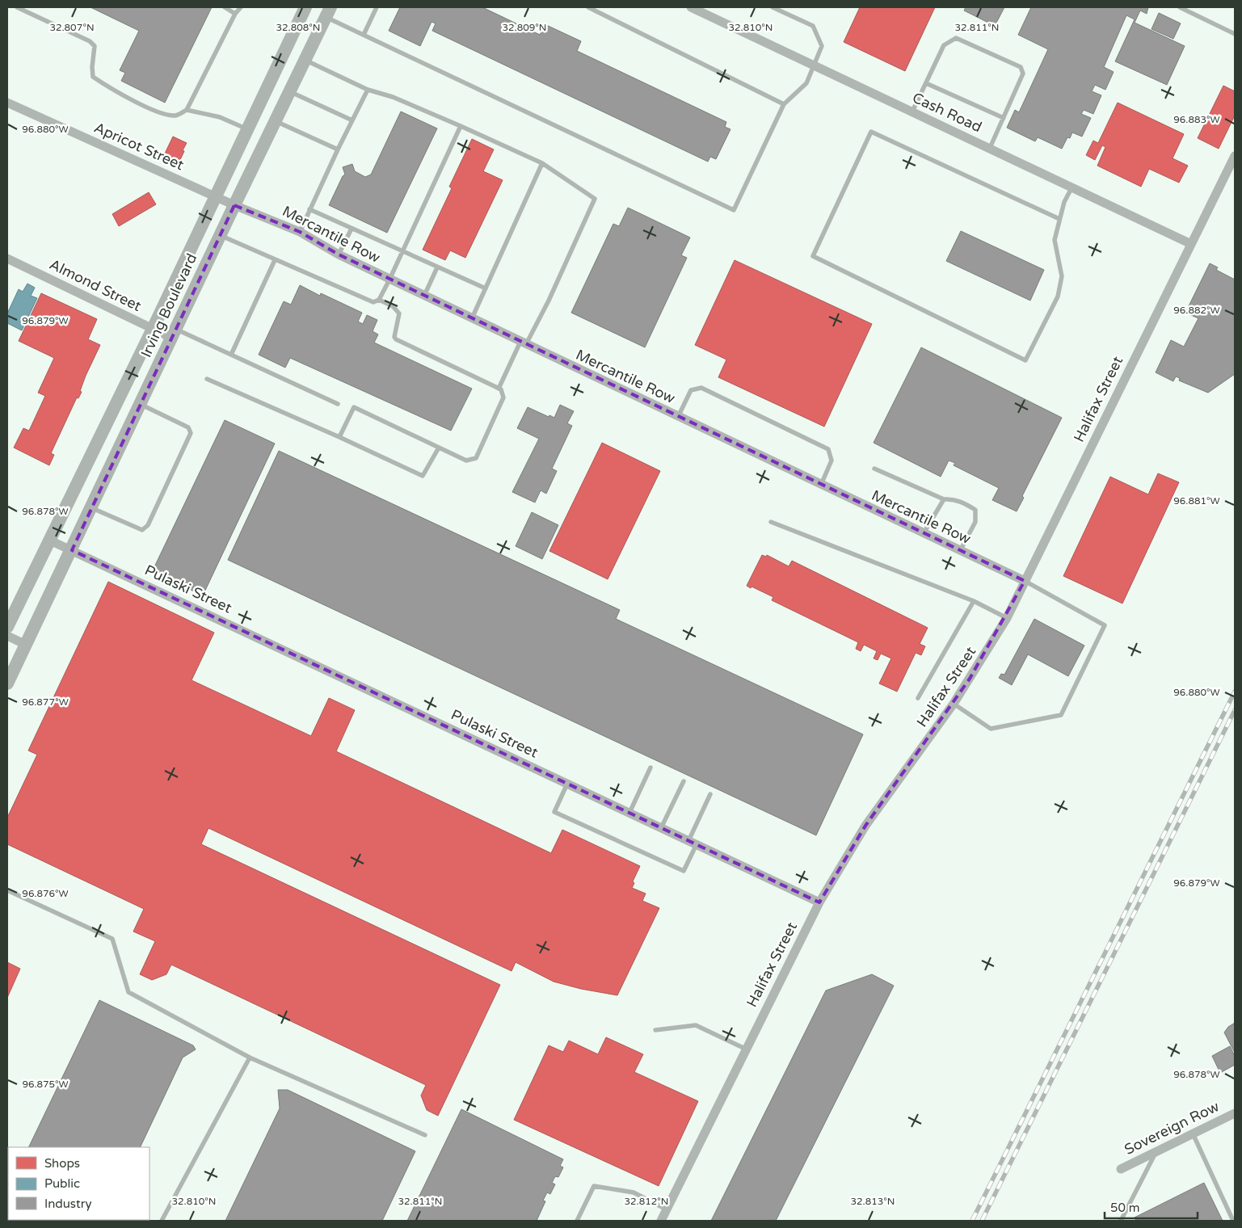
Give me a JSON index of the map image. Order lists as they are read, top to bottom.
{
  "streets": {
    "main road": ["Irving Boulevard"],
    "street": [
      "Cash Road",
      "Apricot Street",
      "Mercantile Row",
      "Almond Street",
      "Halifax Street",
      "Pulaski Street",
      "Sovereign Row"
    ]
  },
  "crossings": [
    ["Cash Road", "Halifax Street"],
    ["Apricot Street", "Mercantile Row"],
    ["Apricot Street", "Irving Boulevard"],
    ["Mercantile Row", "Irving Boulevard"],
    ["Mercantile Row", "Halifax Street"],
    ["Almond Street", "Irving Boulevard"],
    ["Irving Boulevard", "Pulaski Street"],
    ["Halifax Street", "Pulaski Street"]
  ],
  "legend": ["Shops", "Public", "Industry"],
  "scale_bar": "50 m",
  "coordinates": [
    "32.807°N",
    "32.808°N",
    "32.809°N",
    "32.810°N",
    "32.811°N",
    "96.883°W",
    "96.880°W",
    "96.882°W",
    "96.879°W",
    "96.881°W",
    "96.878°W",
    "96.877°W",
    "96.876°W",
    "96.875°W",
    "32.812°N",
    "32.813°N"
  ]
}
